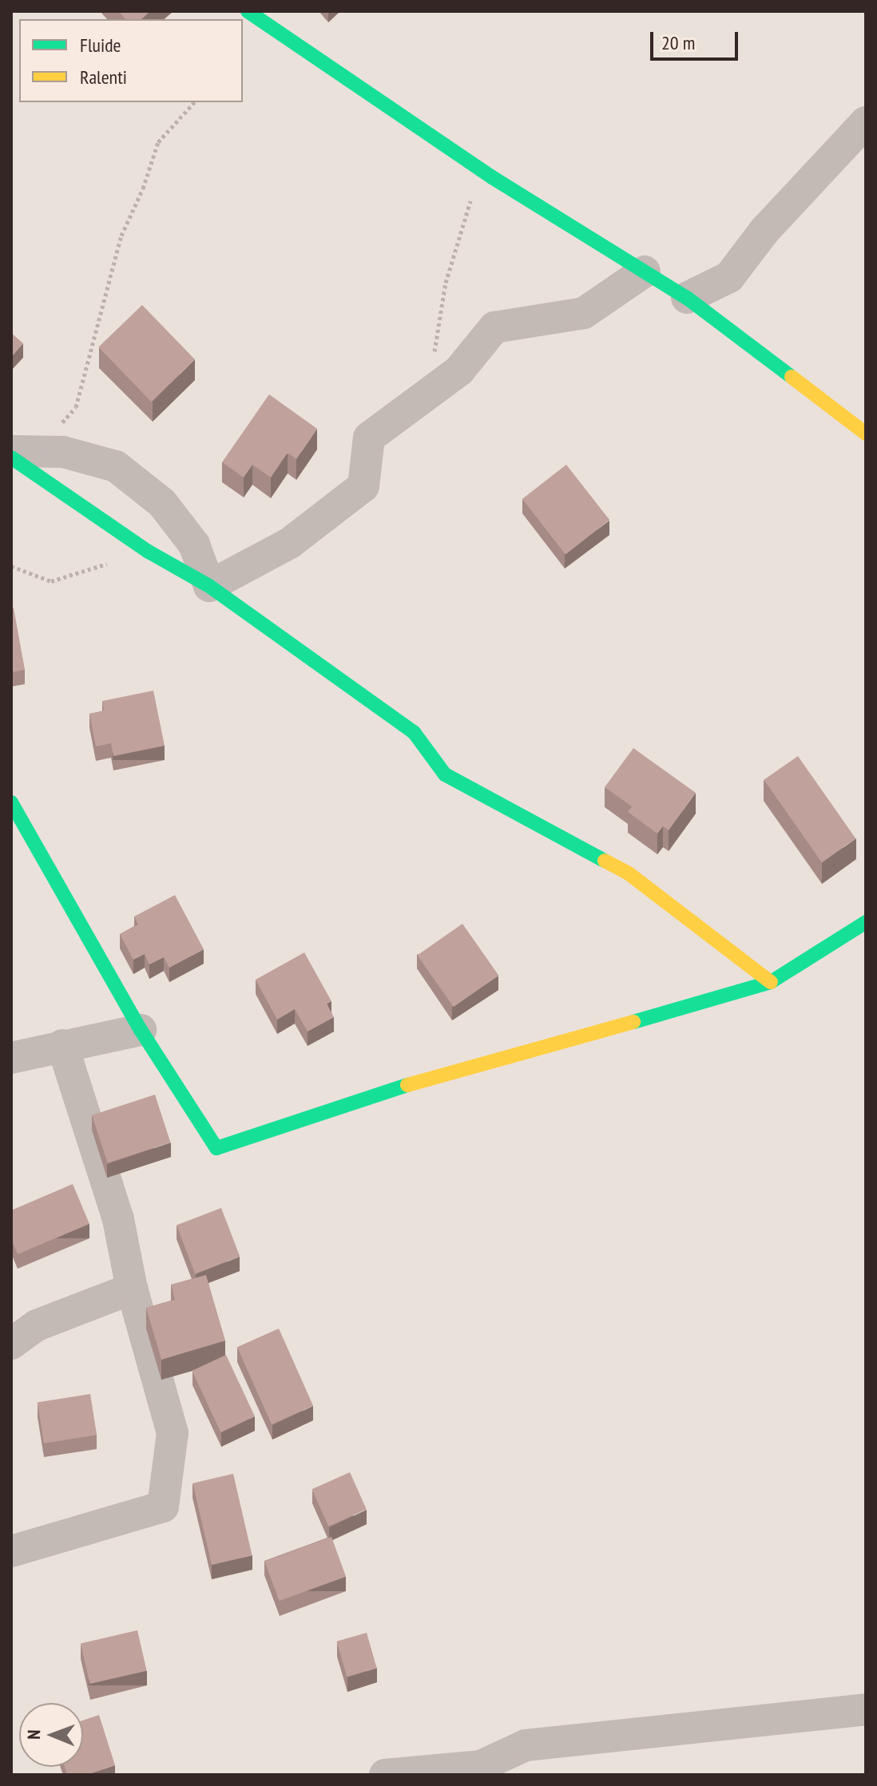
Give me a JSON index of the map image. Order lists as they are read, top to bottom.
{
  "legend": ["Fluide", "Ralenti"],
  "scale_bar": "20 m",
  "north": "left"
}
